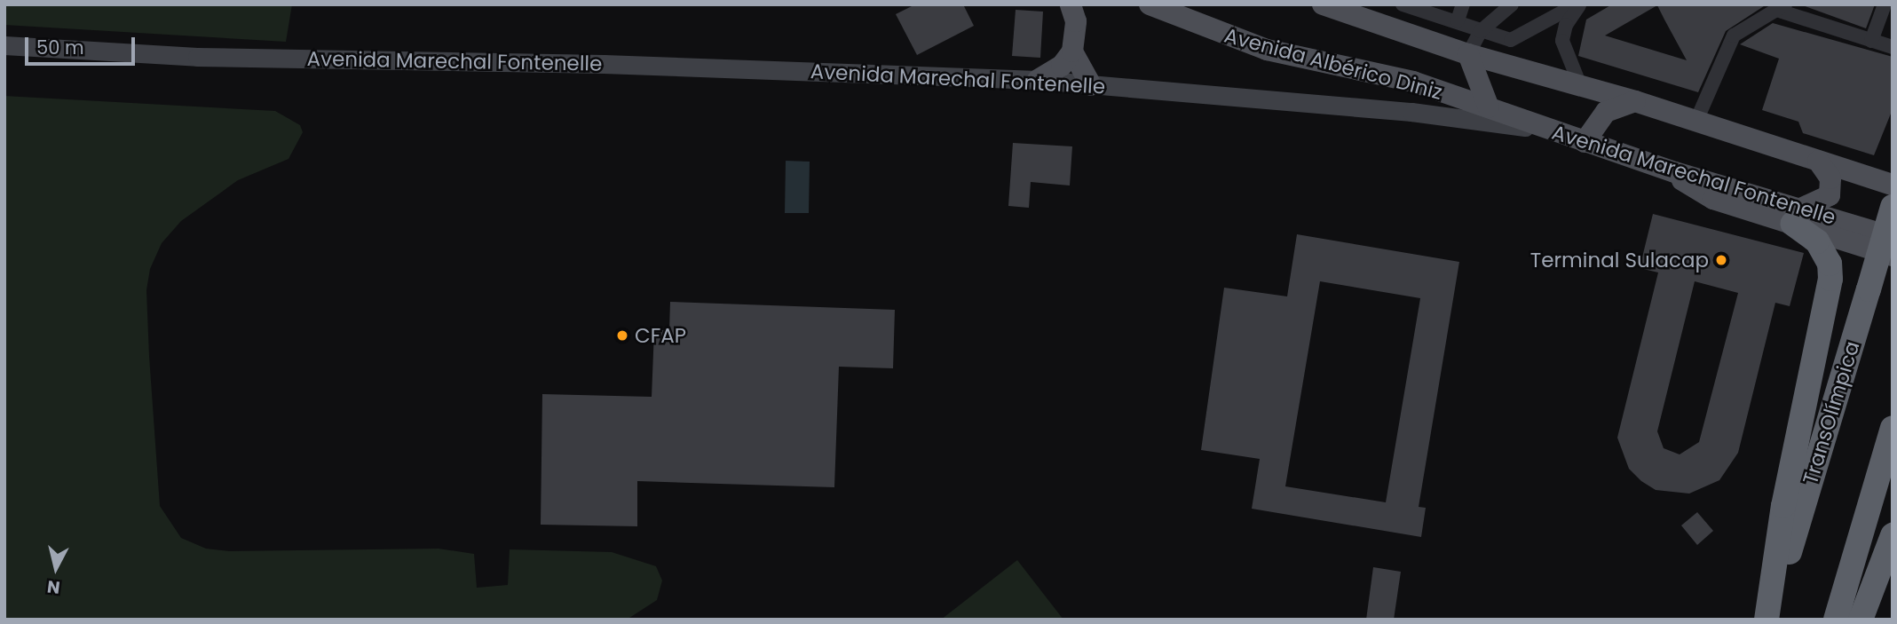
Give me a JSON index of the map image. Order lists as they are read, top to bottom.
{
  "streets": {
    "highway": ["TransOlímpica"],
    "main road": ["Avenida Marechal Fontenelle", "Avenida Albérico Diniz"]
  },
  "crossings": [
    ["Avenida Marechal Fontenelle", "Avenida Albérico Diniz"]
  ],
  "places": ["Terminal Sulacap", "CFAP"],
  "scale_bar": "50 m",
  "north": "bottom"
}
